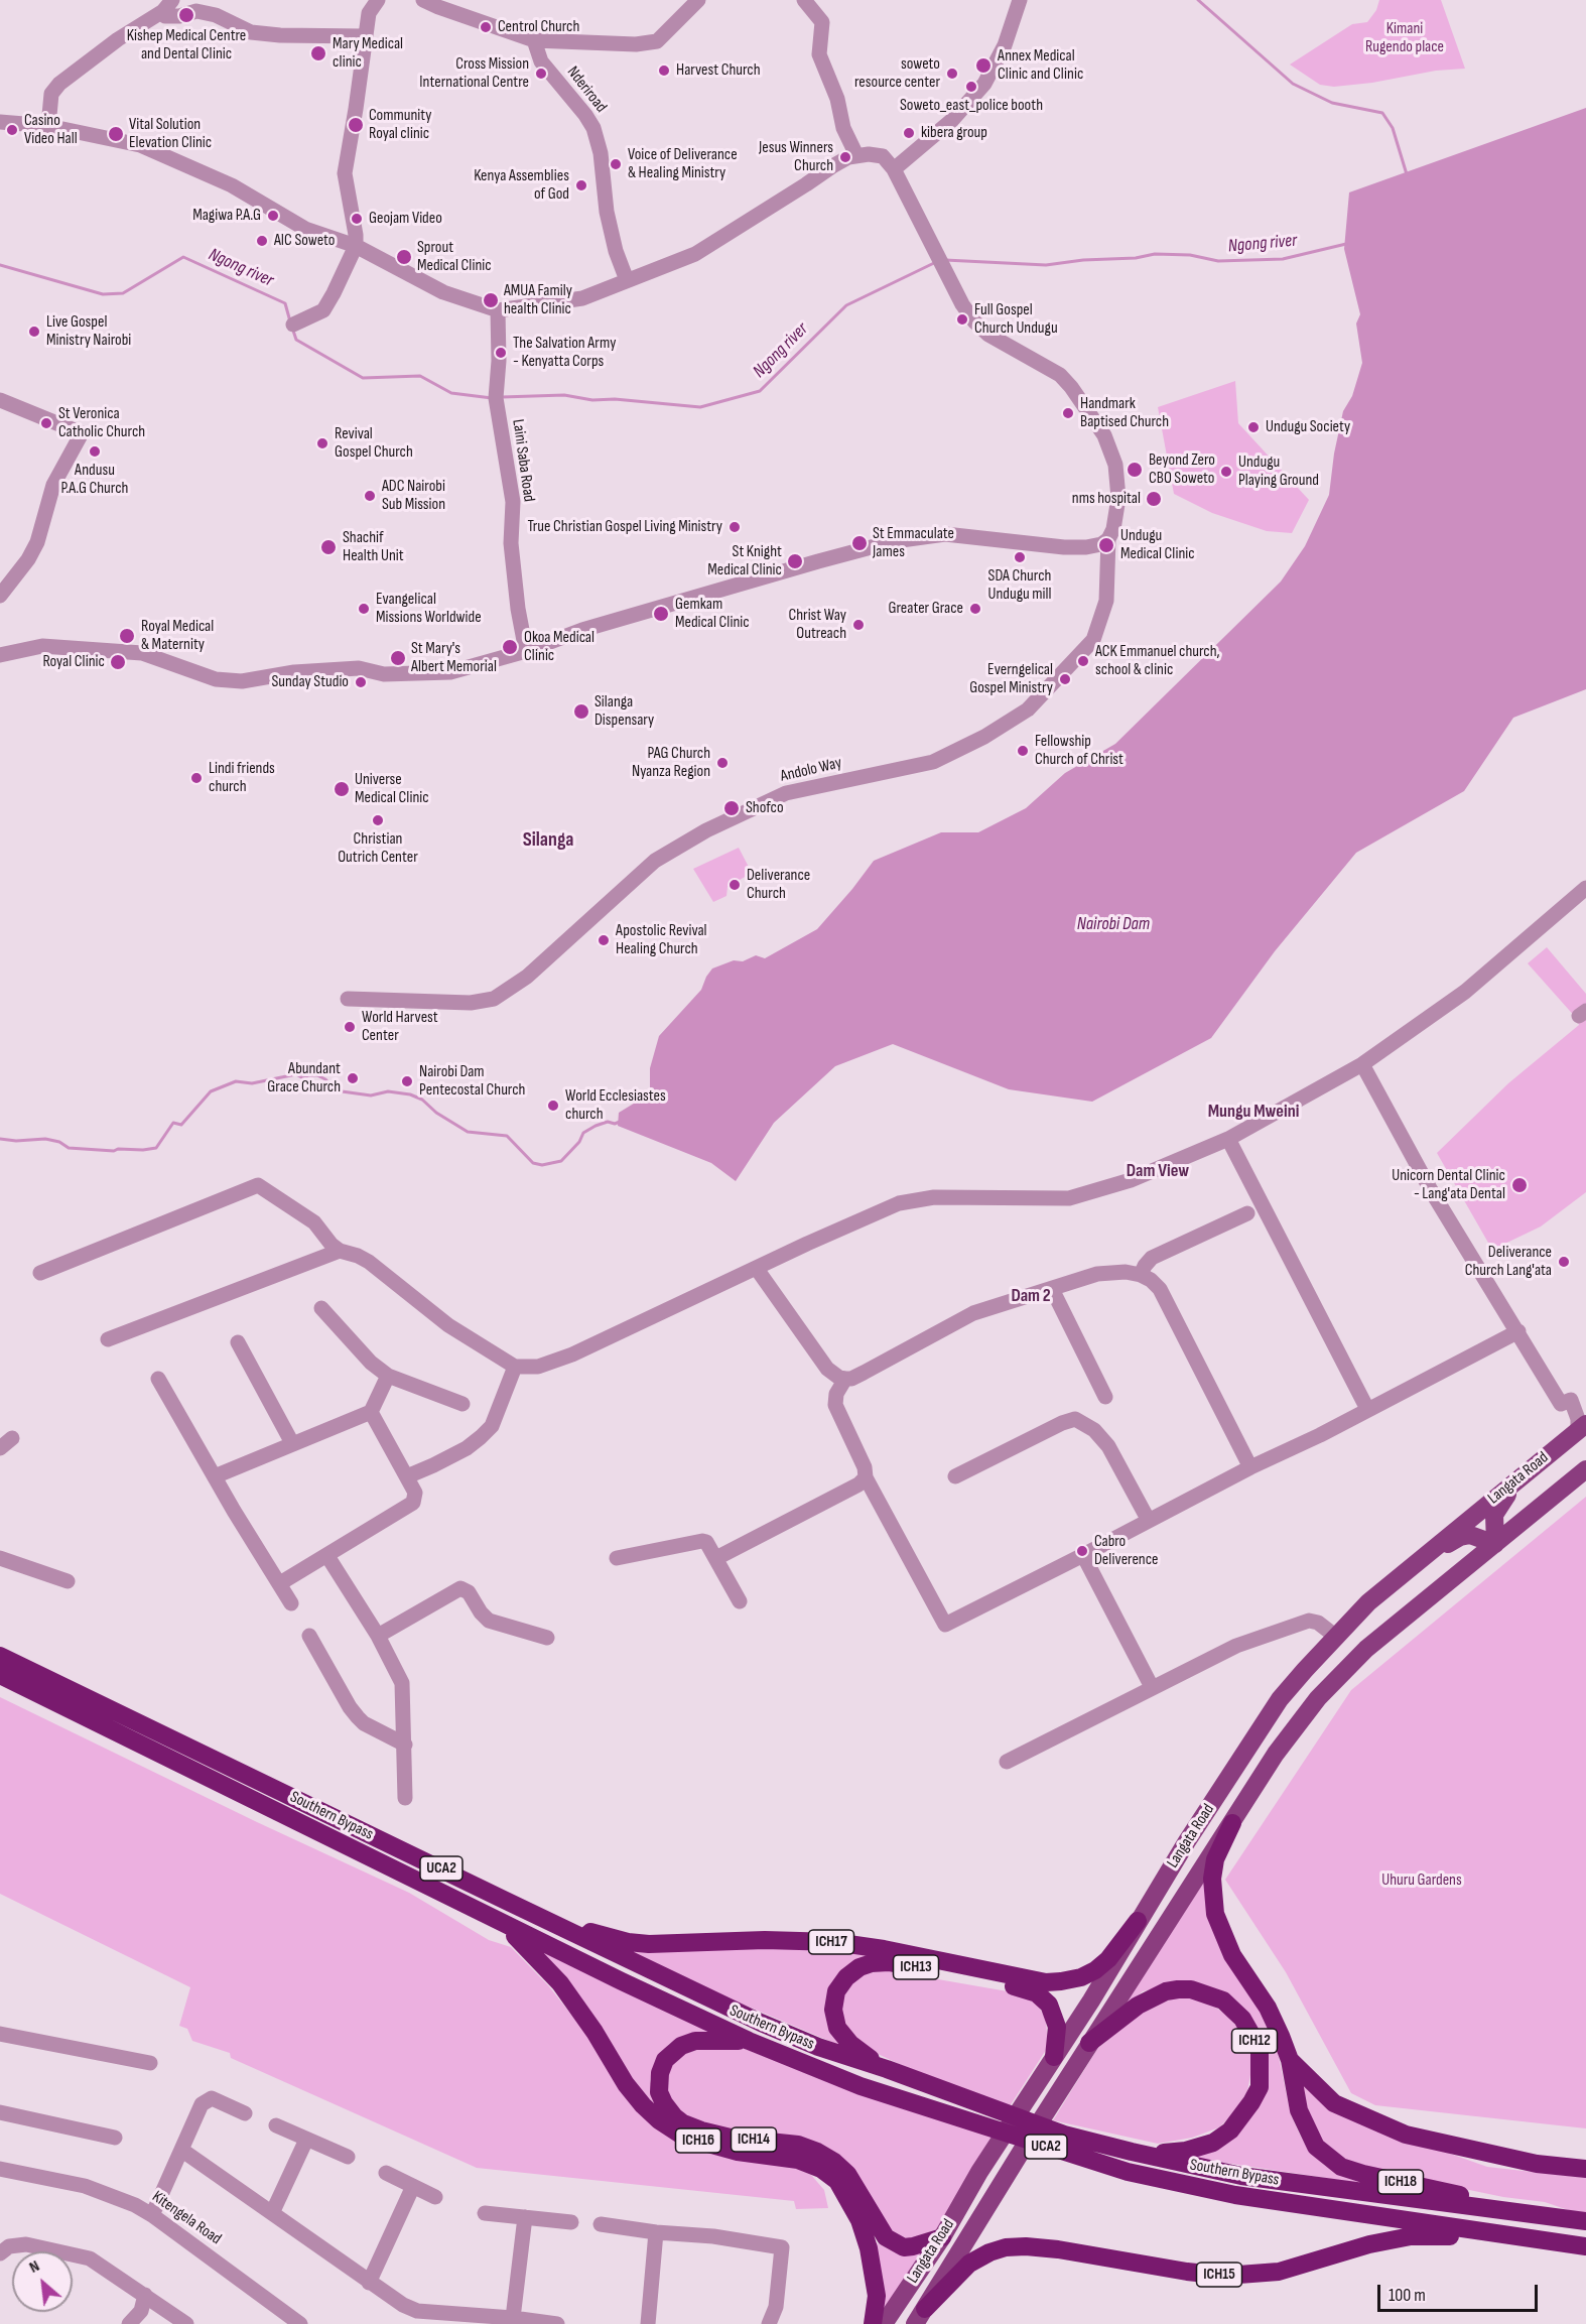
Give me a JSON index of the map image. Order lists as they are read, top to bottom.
{
  "streets": {
    "highway": [
      "Southern Bypass",
      "UCA2",
      "ICH17",
      "ICH13",
      "ICH12",
      "ICH14",
      "ICH16",
      "ICH18",
      "ICH15"
    ],
    "main road": ["Langata Road"],
    "street": [
      "Nderiroad",
      "Laini Saba Road",
      "Andolo Way",
      "Kitengela Road"
    ]
  },
  "crossings": [
    ["Langata Road", "ICH17"],
    ["Langata Road", "ICH13"],
    ["Langata Road", "ICH12"],
    ["Langata Road", "ICH14"],
    ["Langata Road", "ICH18"],
    ["Langata Road", "ICH15"],
    ["Southern Bypass", "ICH17"],
    ["Southern Bypass", "ICH13"],
    ["Southern Bypass", "ICH12"],
    ["Southern Bypass", "ICH14"],
    ["Southern Bypass", "ICH16"],
    ["Southern Bypass", "ICH18"],
    ["Southern Bypass", "ICH15"]
  ],
  "districts": [
    "Silanga",
    "Mungu Mweini",
    "Dam View",
    "Dam 2"
  ],
  "water": ["Ngong river", "Nairobi Dam"],
  "parks": ["Kimani Rugendo place", "Uhuru Gardens"],
  "places": [
    "Kishep Medical Centre and Dental Clinic",
    "Centrol Church",
    "Mary Medical clinic",
    "Annex Medical Clinic and Clinic",
    "Harvest Church",
    "Cross Mission International Centre",
    "soweto resource center",
    "Soweto_east_police booth",
    "Community Royal clinic",
    "Casino Video Hall",
    "kibera group",
    "Vital Solution Elevation Clinic",
    "Jesus Winners Church",
    "Voice of Deliverance & Healing Ministry",
    "Kenya Assemblies of God",
    "Magiwa P.A.G",
    "Geojam Video",
    "AIC Soweto",
    "Sprout Medical Clinic",
    "AMUA Family health Clinic",
    "Full Gospel Church Undugu",
    "Live Gospel Ministry Nairobi",
    "The Salvation Army - Kenyatta Corps",
    "Handmark Baptised Church",
    "St Veronica Catholic Church",
    "Undugu Society",
    "Revival Gospel Church",
    "Andusu P.A.G Church",
    "Beyond Zero CBO Soweto",
    "Undugu Playing Ground",
    "ADC Nairobi Sub Mission",
    "nms hospital",
    "True Christian Gospel Living Ministry",
    "St Emmaculate James",
    "Undugu Medical Clinic",
    "Shachif Health Unit",
    "SDA Church Undugu mill",
    "St Knight Medical Clinic",
    "Evangelical Missions Worldwide",
    "Greater Grace",
    "Gemkam Medical Clinic",
    "Christ Way Outreach",
    "Royal Medical & Maternity",
    "Okoa Medical Clinic",
    "St Mary's Albert Memorial",
    "ACK Emmanuel church, school & clinic",
    "Royal Clinic",
    "Everngelical Gospel Ministry",
    "Sunday Studio",
    "Silanga Dispensary",
    "Fellowship Church of Christ",
    "PAG Church Nyanza Region",
    "Lindi friends church",
    "Universe Medical Clinic",
    "Shofco",
    "Christian Outrich Center",
    "Deliverance Church",
    "Apostolic Revival Healing Church",
    "World Harvest Center",
    "Abundant Grace Church",
    "Nairobi Dam Pentecostal Church",
    "World Ecclesiastes church",
    "Unicorn Dental Clinic - Lang'ata Dental",
    "Deliverance Church Lang'ata",
    "Cabro Deliverence"
  ],
  "scale_bar": "100 m",
  "north": "top left"
}
